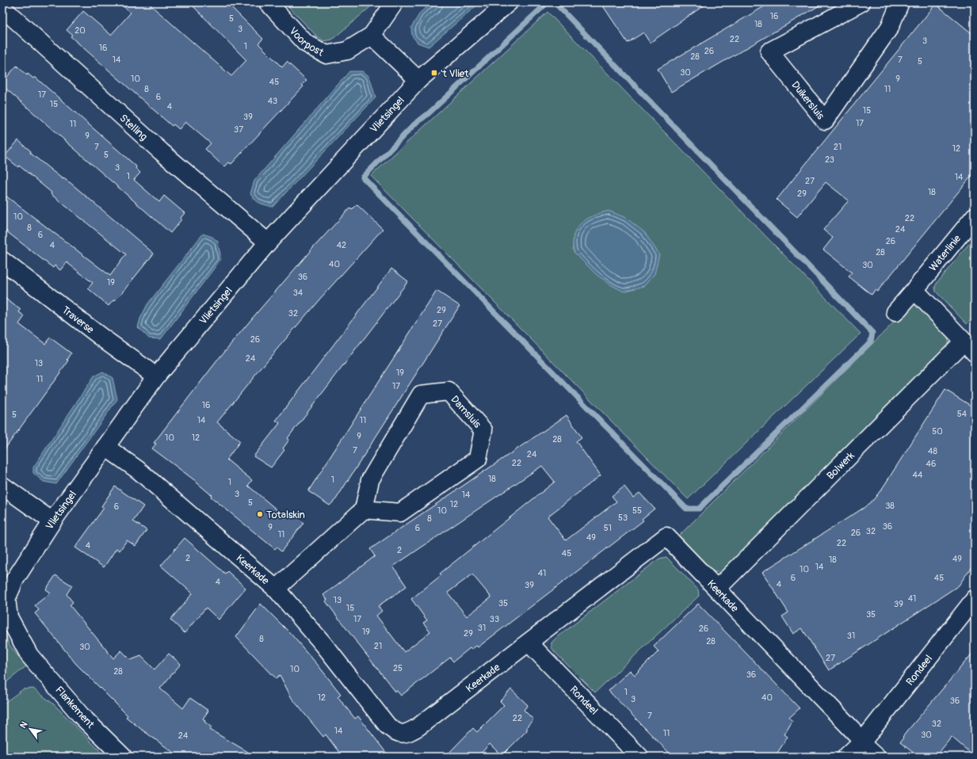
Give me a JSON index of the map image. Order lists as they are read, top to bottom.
{
  "streets": {
    "street": [
      "Voorpost",
      "Duikersluis",
      "Vlietsingel",
      "Stelling",
      "Waterlinie",
      "Traverse",
      "Damsluis",
      "Bolwerk",
      "Keerkade",
      "Rondeel",
      "Flankement"
    ]
  },
  "crossings": [
    ["Vlietsingel", "Stelling"],
    ["Vlietsingel", "Traverse"],
    ["Vlietsingel", "Keerkade"],
    ["Vlietsingel", "Flankement"],
    ["Bolwerk", "Keerkade"],
    ["Keerkade", "Rondeel"]
  ],
  "places": {
    "transit": ["'t Vliet"],
    "other": ["Totalskin"]
  },
  "house_numbers": [
    "16",
    "5",
    "18",
    "3",
    "20",
    "22",
    "3",
    "1",
    "16",
    "26",
    "28",
    "14",
    "7",
    "5",
    "30",
    "10",
    "9",
    "45",
    "8",
    "11",
    "17",
    "6",
    "43",
    "15",
    "4",
    "15",
    "39",
    "17",
    "11",
    "37",
    "9",
    "7",
    "21",
    "12",
    "5",
    "23",
    "3",
    "1",
    "14",
    "27",
    "18",
    "29",
    "10",
    "22",
    "8",
    "24",
    "6",
    "26",
    "4",
    "42",
    "28",
    "40",
    "30",
    "36",
    "19",
    "34",
    "29",
    "32",
    "27",
    "26",
    "24",
    "13",
    "19",
    "11",
    "17",
    "16",
    "54",
    "5",
    "14",
    "11",
    "50",
    "9",
    "10",
    "12",
    "28",
    "7",
    "48",
    "24",
    "22",
    "46",
    "44",
    "18",
    "1",
    "1",
    "3",
    "14",
    "5",
    "12",
    "38",
    "6",
    "10",
    "55",
    "53",
    "8",
    "36",
    "9",
    "6",
    "51",
    "32",
    "26",
    "11",
    "49",
    "22",
    "4",
    "2",
    "45",
    "2",
    "49",
    "18",
    "14",
    "10",
    "41",
    "6",
    "45",
    "4",
    "4",
    "39",
    "41",
    "13",
    "35",
    "39",
    "15",
    "35",
    "17",
    "33",
    "31",
    "26",
    "19",
    "29",
    "31",
    "8",
    "28",
    "21",
    "30",
    "27",
    "25",
    "10",
    "28",
    "36",
    "1",
    "12",
    "40",
    "3",
    "36",
    "7",
    "22",
    "32",
    "14",
    "11",
    "30",
    "24"
  ],
  "north": "top left"
}
